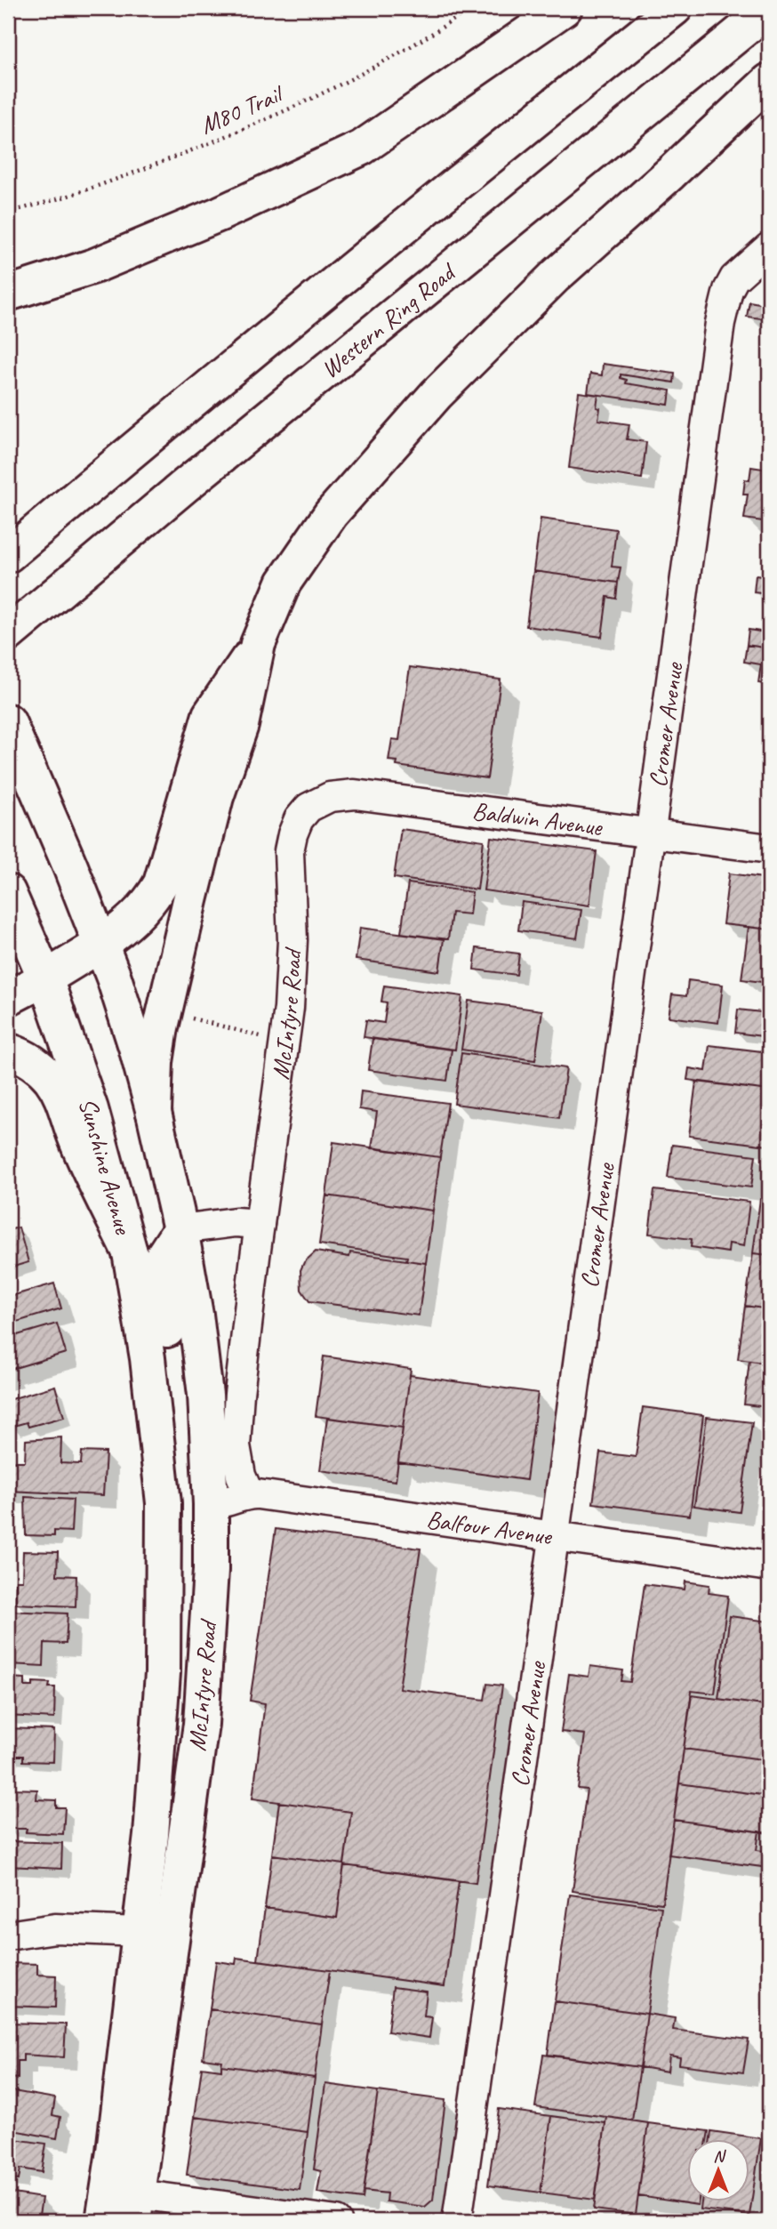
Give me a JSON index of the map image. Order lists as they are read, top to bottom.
{
  "streets": {
    "main road": ["Western Ring Road", "McIntyre Road", "Sunshine Avenue"],
    "street": ["Cromer Avenue", "Baldwin Avenue", "Balfour Avenue"],
    "path": ["M80 Trail"]
  },
  "crossings": [
    ["Cromer Avenue", "Baldwin Avenue"],
    ["Cromer Avenue", "Balfour Avenue"],
    ["Baldwin Avenue", "McIntyre Road"],
    ["McIntyre Road", "Sunshine Avenue"],
    ["McIntyre Road", "Balfour Avenue"]
  ],
  "north": "top"
}
